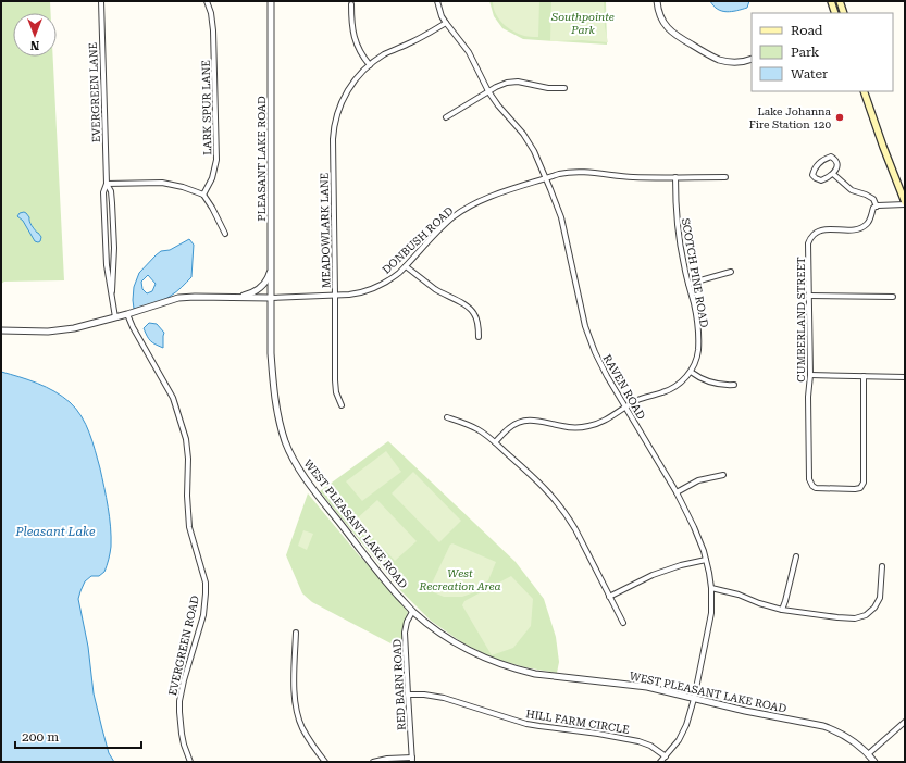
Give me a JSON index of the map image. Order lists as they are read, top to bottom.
{
  "streets": {
    "street": [
      "EVERGREEN LANE",
      "LARK SPUR LANE",
      "PLEASANT LAKE ROAD",
      "MEADOWLARK LANE",
      "DONBUSH ROAD",
      "SCOTCH PINE ROAD",
      "CUMBERLAND STREET",
      "RAVEN ROAD",
      "WEST PLEASANT LAKE ROAD",
      "EVERGREEN ROAD",
      "RED BARN ROAD",
      "HILL FARM CIRCLE"
    ]
  },
  "crossings": [
    ["PLEASANT LAKE ROAD", "DONBUSH ROAD"],
    ["PLEASANT LAKE ROAD", "WEST PLEASANT LAKE ROAD"],
    ["MEADOWLARK LANE", "DONBUSH ROAD"],
    ["MEADOWLARK LANE", "RAVEN ROAD"],
    ["DONBUSH ROAD", "RAVEN ROAD"],
    ["RAVEN ROAD", "WEST PLEASANT LAKE ROAD"],
    ["WEST PLEASANT LAKE ROAD", "RED BARN ROAD"],
    ["RED BARN ROAD", "HILL FARM CIRCLE"]
  ],
  "water": ["Pleasant Lake"],
  "parks": ["Southpointe Park", "West Recreation Area"],
  "places": ["Lake Johanna Fire Station 120"],
  "legend": ["Road", "Park", "Water"],
  "scale_bar": "200 m",
  "north": "bottom"
}
